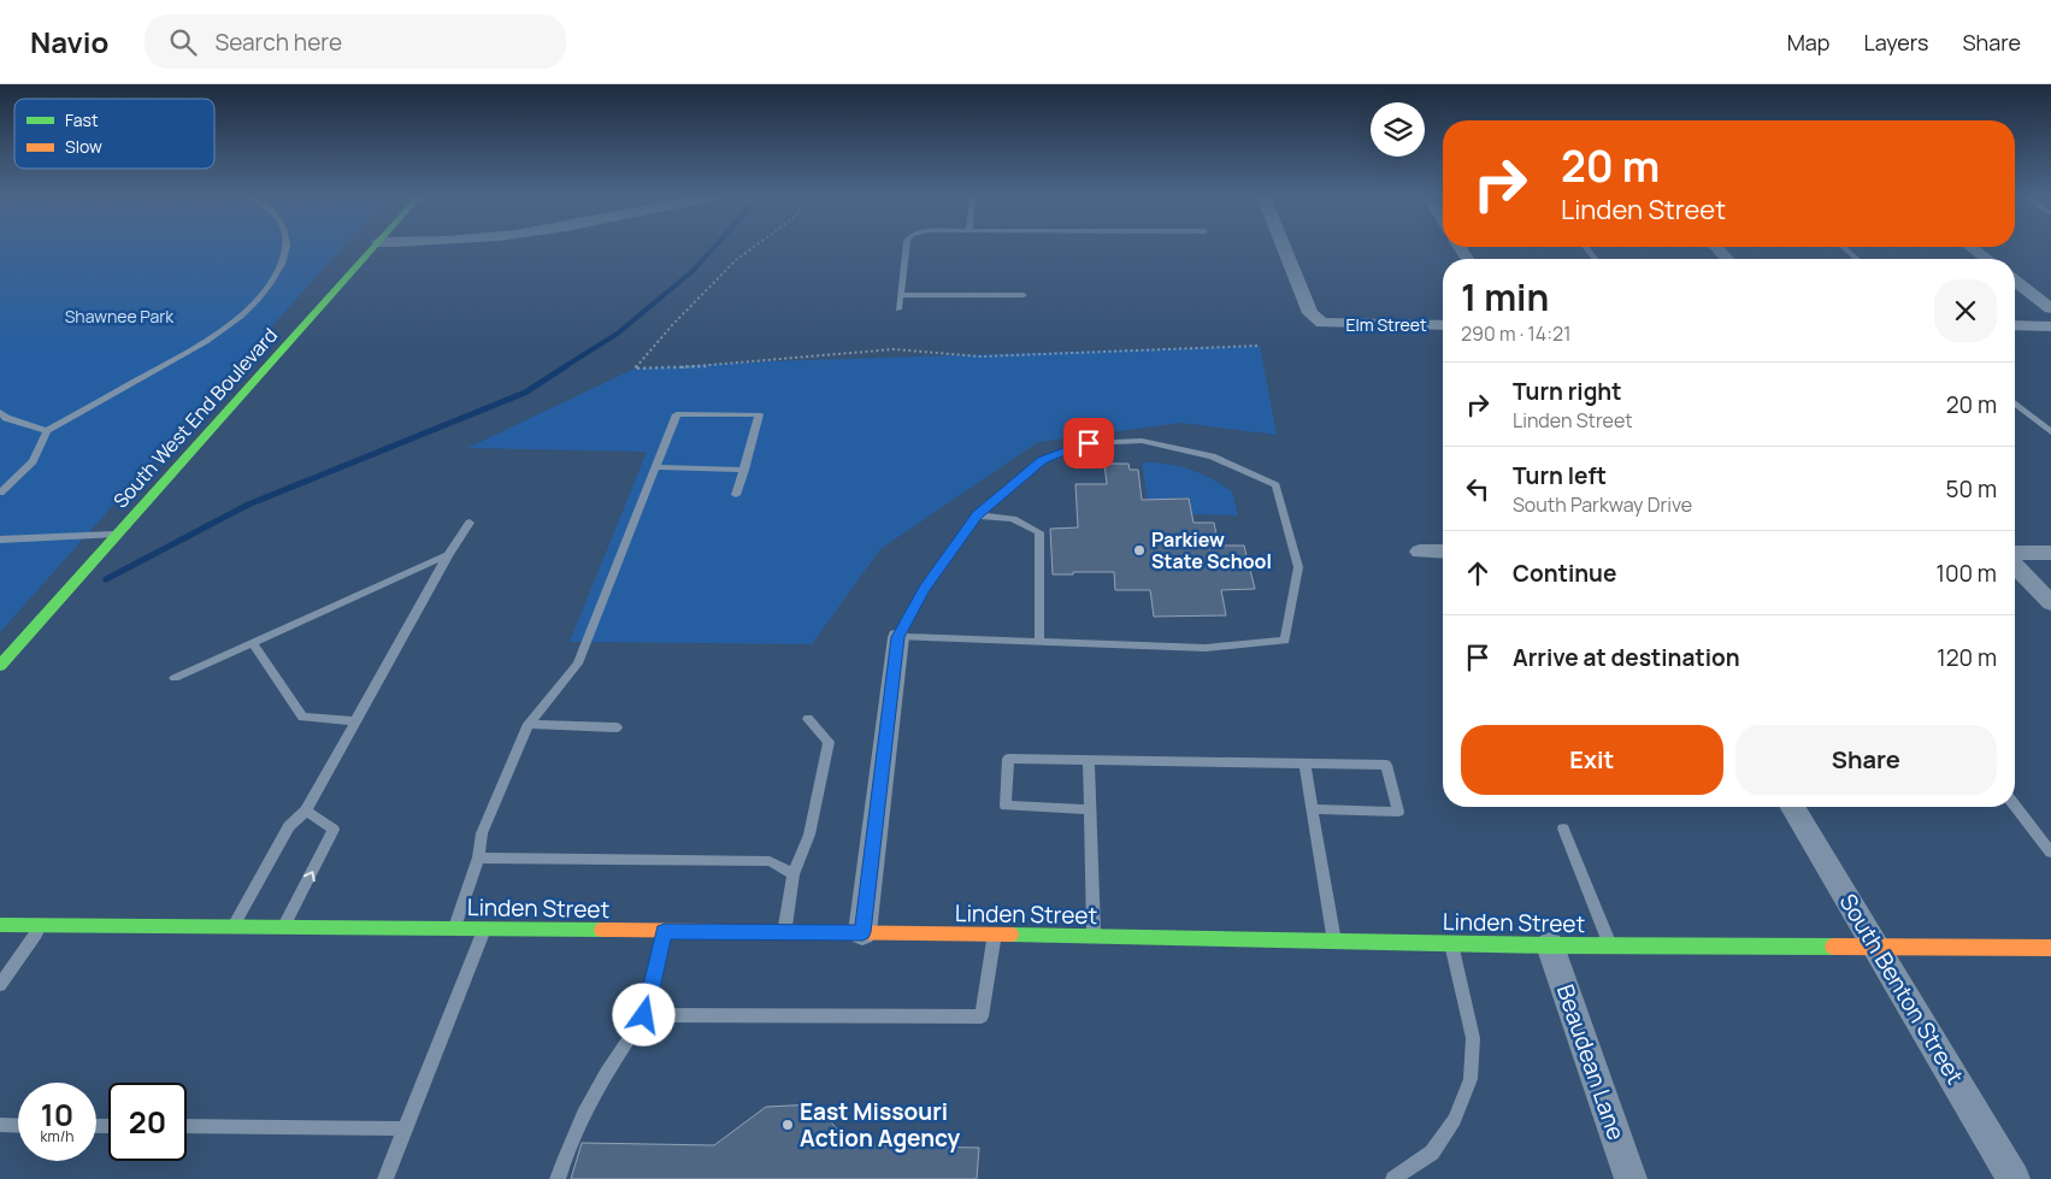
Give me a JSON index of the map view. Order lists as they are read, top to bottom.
{
  "streets": {
    "street": [
      "Elm Street",
      "South West End Boulevard",
      "Linden Street",
      "South Benton Street",
      "Beaudean Lane"
    ]
  },
  "crossings": [
    ["Linden Street", "South Benton Street"],
    ["Linden Street", "Beaudean Lane"]
  ],
  "parks": ["Shawnee Park"],
  "places": ["Parkiew State School", "East Missouri Action Agency"],
  "legend": ["Fast", "Slow"],
  "page": {
    "header": "Navio",
    "search": "Search here",
    "nav": ["Map", "Layers", "Share"],
    "turn": ["20 m", "Linden Street"],
    "heading": ["1 min", "290 m · 14:21"],
    "list": [
      {
        "name": "Turn right",
        "note": "Linden Street",
        "value": "20 m"
      },
      {
        "name": "Turn left",
        "note": "South Parkway Drive",
        "value": "50 m"
      },
      {
        "name": "Continue",
        "value": "100 m"
      },
      {
        "name": "Arrive at destination",
        "value": "120 m"
      }
    ],
    "buttons": ["Exit", "Share"],
    "speed": "10 km/h",
    "limit": "20"
  }
}
